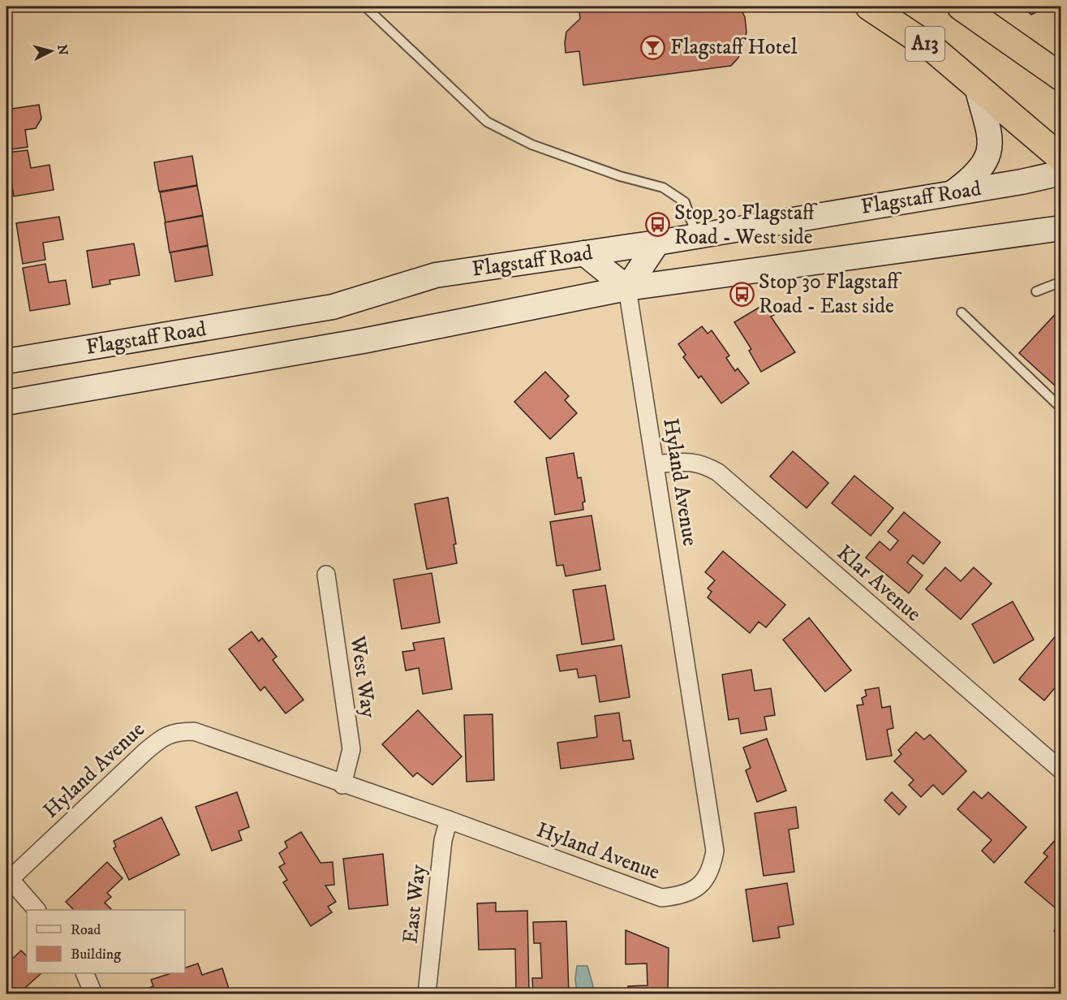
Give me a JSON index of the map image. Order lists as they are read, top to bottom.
{
  "streets": {
    "highway": ["A13"],
    "main road": ["Flagstaff Road"],
    "street": [
      "Hyland Avenue",
      "Klar Avenue",
      "West Way",
      "East Way"
    ]
  },
  "crossings": [
    ["Flagstaff Road", "Hyland Avenue"],
    ["Hyland Avenue", "Klar Avenue"],
    ["Hyland Avenue", "West Way"],
    ["Hyland Avenue", "East Way"]
  ],
  "places": {
    "bar": ["Flagstaff Hotel"],
    "bus stop": ["Stop 30 Flagstaff Road - West side", "Stop 30 Flagstaff Road - East side"]
  },
  "legend": ["Road", "Building"],
  "north": "right"
}
